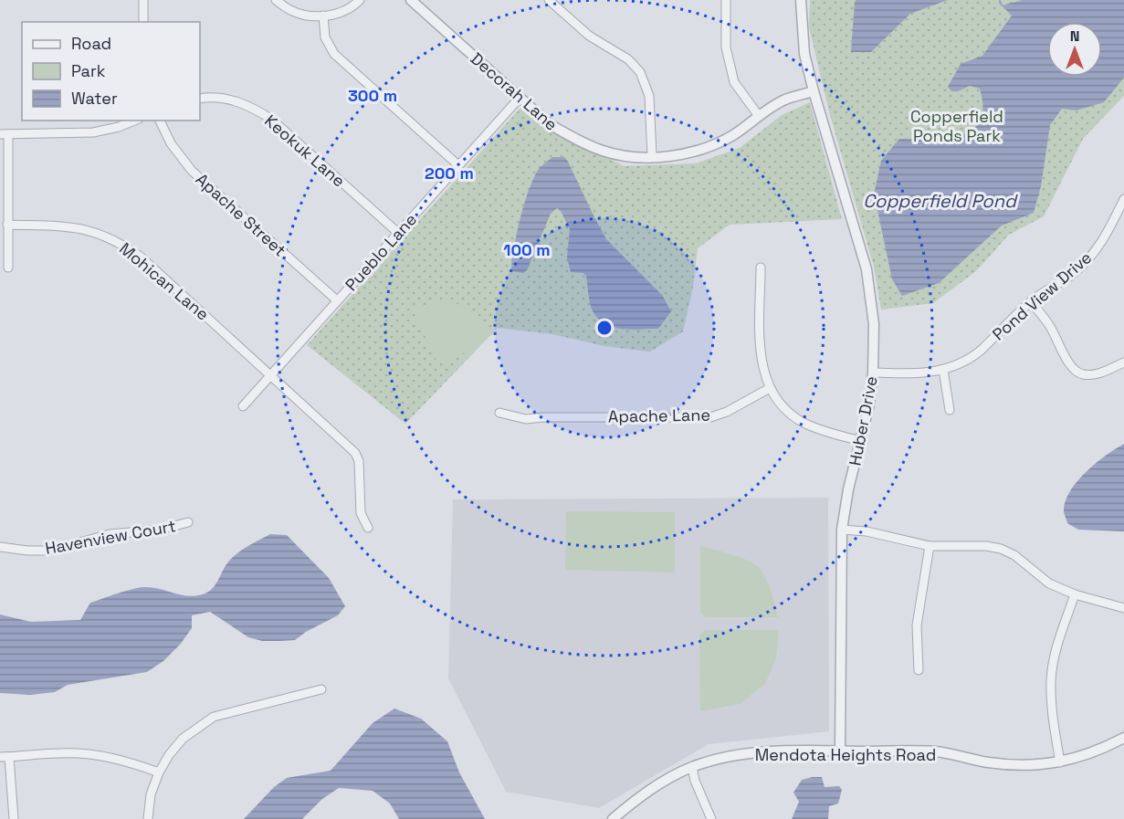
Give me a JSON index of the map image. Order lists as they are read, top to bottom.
{
  "streets": {
    "street": [
      "Decorah Lane",
      "Keokuk Lane",
      "Apache Street",
      "Pueblo Lane",
      "Mohican Lane",
      "Pond View Drive",
      "Apache Lane",
      "Huber Drive",
      "Havenview Court",
      "Mendota Heights Road"
    ]
  },
  "crossings": [
    ["Decorah Lane", "Pueblo Lane"],
    ["Decorah Lane", "Huber Drive"],
    ["Keokuk Lane", "Pueblo Lane"],
    ["Apache Street", "Pueblo Lane"],
    ["Pueblo Lane", "Mohican Lane"],
    ["Pond View Drive", "Huber Drive"],
    ["Huber Drive", "Mendota Heights Road"]
  ],
  "water": ["Copperfield Pond"],
  "parks": ["Copperfield Ponds Park"],
  "legend": ["Road", "Park", "Water"],
  "north": "top",
  "rings": ["300 m", "200 m", "100 m"]
}
